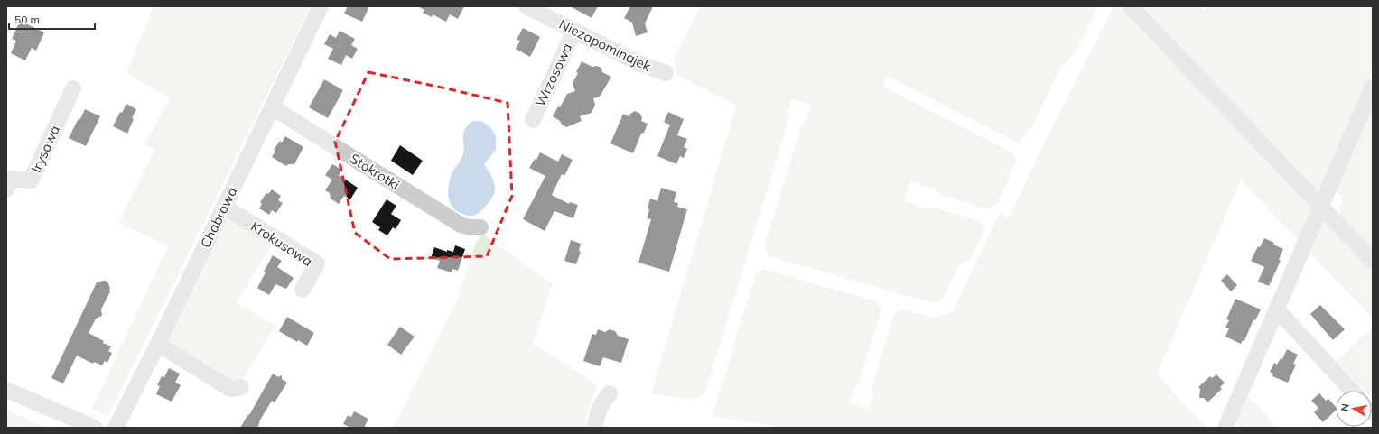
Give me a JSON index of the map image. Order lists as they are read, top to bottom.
{
  "streets": {
    "street": [
      "Niezapominajek",
      "Wrzosowa",
      "Irysowa",
      "Stokrotki",
      "Chabrowa",
      "Krokusowa"
    ]
  },
  "crossings": [
    ["Niezapominajek", "Wrzosowa"],
    ["Stokrotki", "Chabrowa"],
    ["Chabrowa", "Krokusowa"]
  ],
  "scale_bar": "50 m",
  "north": "left"
}
